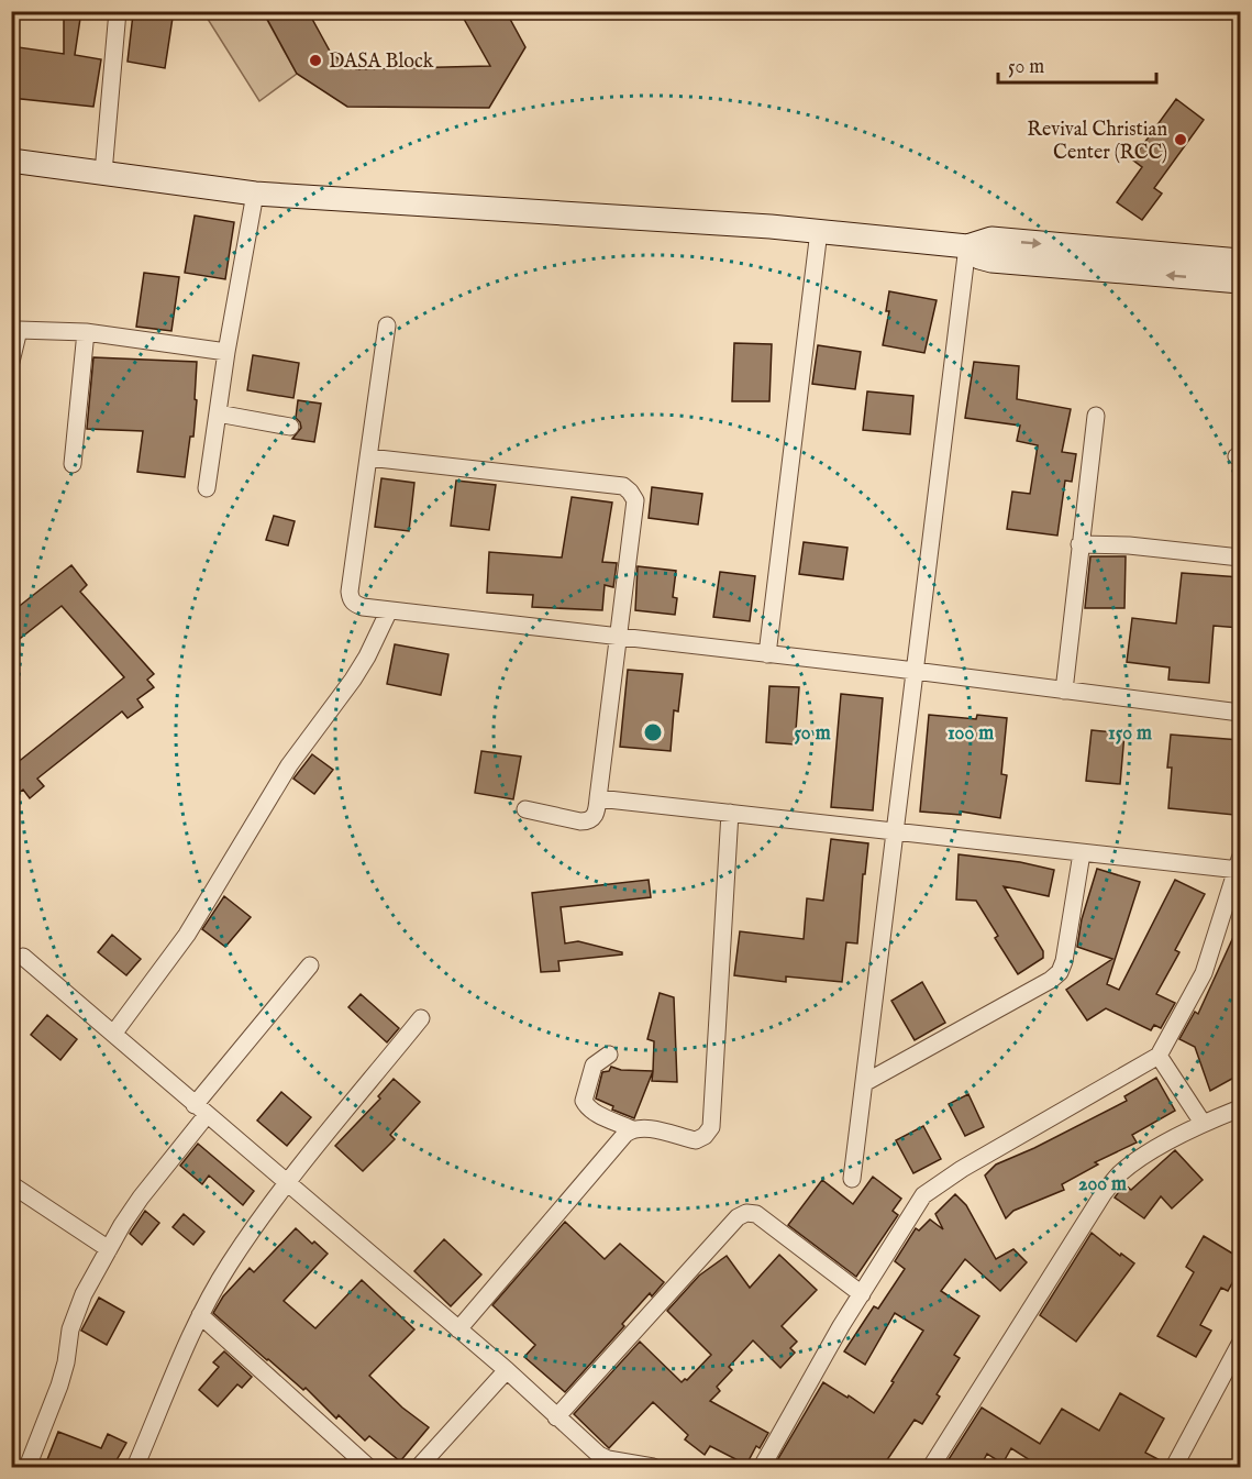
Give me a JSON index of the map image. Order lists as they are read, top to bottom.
{
  "places": ["DASA Block", "Revival Christian Center (RCC)"],
  "scale_bar": "50 m",
  "rings": [
    "50 m",
    "100 m",
    "150 m",
    "200 m"
  ]
}
